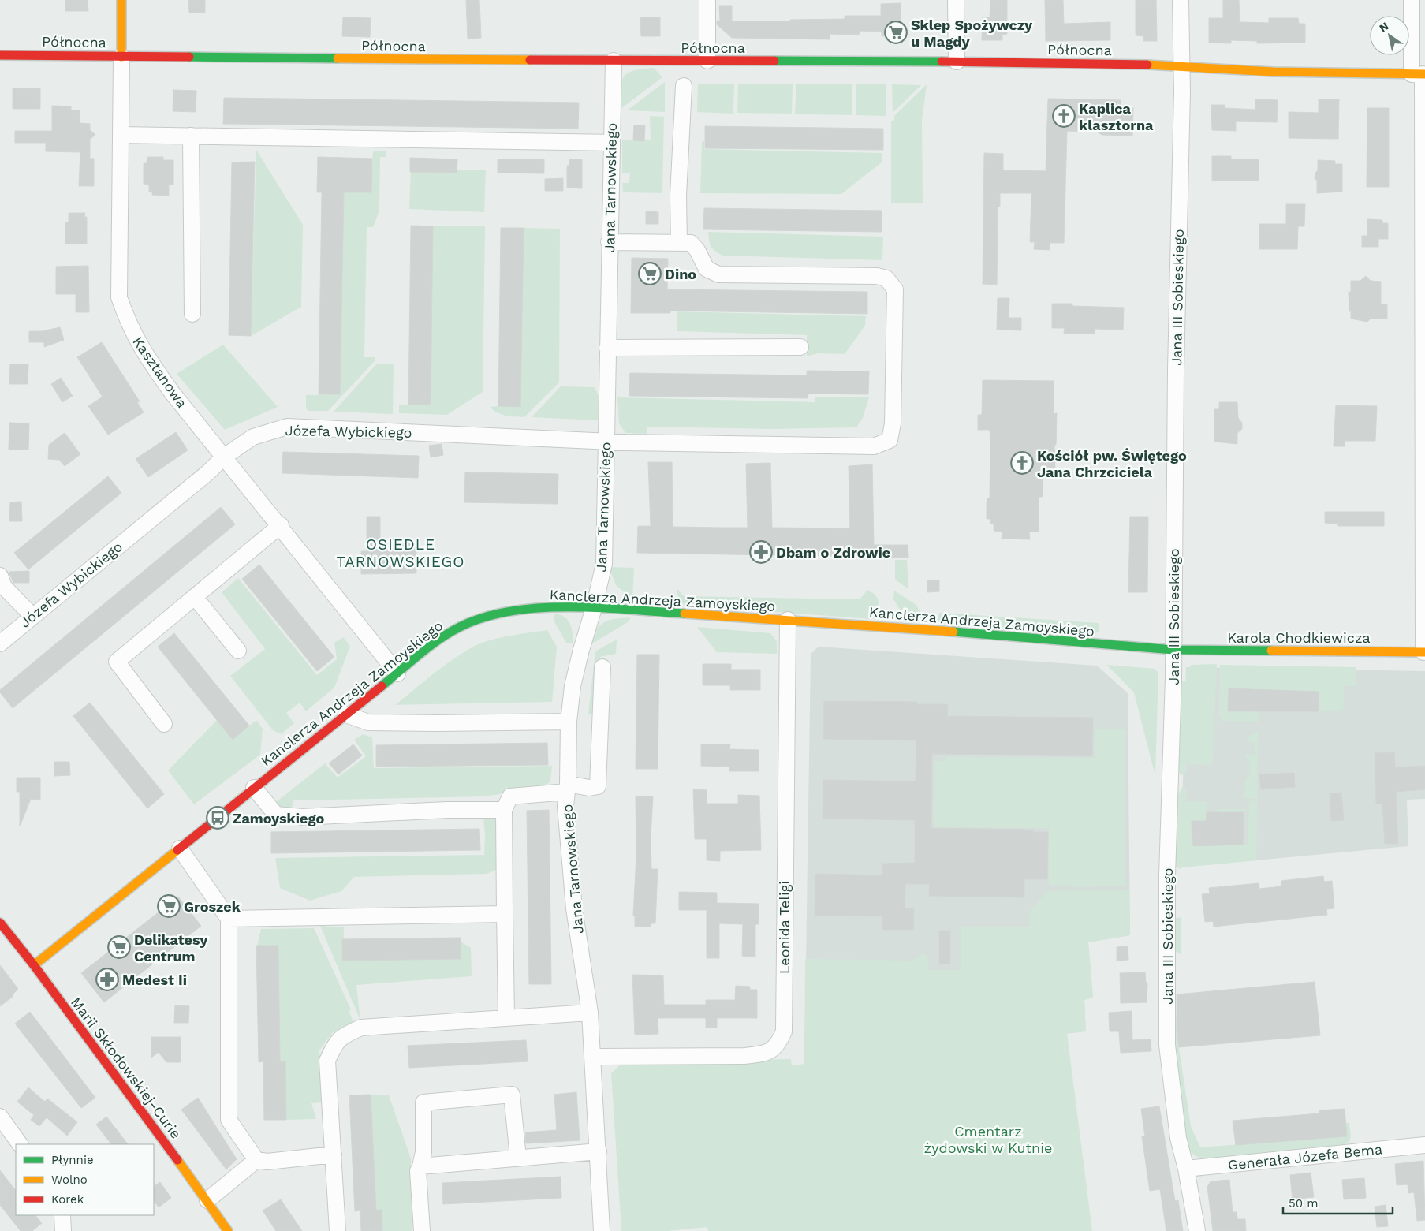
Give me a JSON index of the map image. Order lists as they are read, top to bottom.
{
  "streets": {
    "street": [
      "Północna",
      "Jana Tarnowskiego",
      "Jana III Sobieskiego",
      "Kasztanowa",
      "Józefa Wybickiego",
      "Kanclerza Andrzeja Zamoyskiego",
      "Karola Chodkiewicza",
      "Leonida Teligi",
      "Marii Skłodowskiej-Curie",
      "Generała Józefa Bema"
    ]
  },
  "crossings": [
    ["Północna", "Jana Tarnowskiego"],
    ["Północna", "Jana III Sobieskiego"],
    ["Północna", "Kasztanowa"],
    ["Jana Tarnowskiego", "Józefa Wybickiego"],
    ["Jana Tarnowskiego", "Kanclerza Andrzeja Zamoyskiego"],
    ["Jana Tarnowskiego", "Leonida Teligi"],
    ["Jana III Sobieskiego", "Kanclerza Andrzeja Zamoyskiego"],
    ["Jana III Sobieskiego", "Karola Chodkiewicza"],
    ["Jana III Sobieskiego", "Generała Józefa Bema"],
    ["Kasztanowa", "Józefa Wybickiego"],
    ["Kasztanowa", "Kanclerza Andrzeja Zamoyskiego"],
    ["Kanclerza Andrzeja Zamoyskiego", "Karola Chodkiewicza"],
    ["Kanclerza Andrzeja Zamoyskiego", "Leonida Teligi"],
    ["Kanclerza Andrzeja Zamoyskiego", "Marii Skłodowskiej-Curie"]
  ],
  "districts": ["OSIEDLE TARNOWSKIEGO"],
  "parks": ["Cmentarz żydowski w Kutnie"],
  "places": {
    "supermarket": [
      "Sklep Spożywczy u Magdy",
      "Dino",
      "Groszek",
      "Delikatesy Centrum"
    ],
    "church": ["Kaplica klasztorna", "Kościół pw. Świętego Jana Chrzciciela"],
    "pharmacy": ["Dbam o Zdrowie", "Medest Ii"],
    "bus stop": ["Zamoyskiego"]
  },
  "legend": ["Płynnie", "Wolno", "Korek"],
  "scale_bar": "50 m",
  "north": "top left"
}
